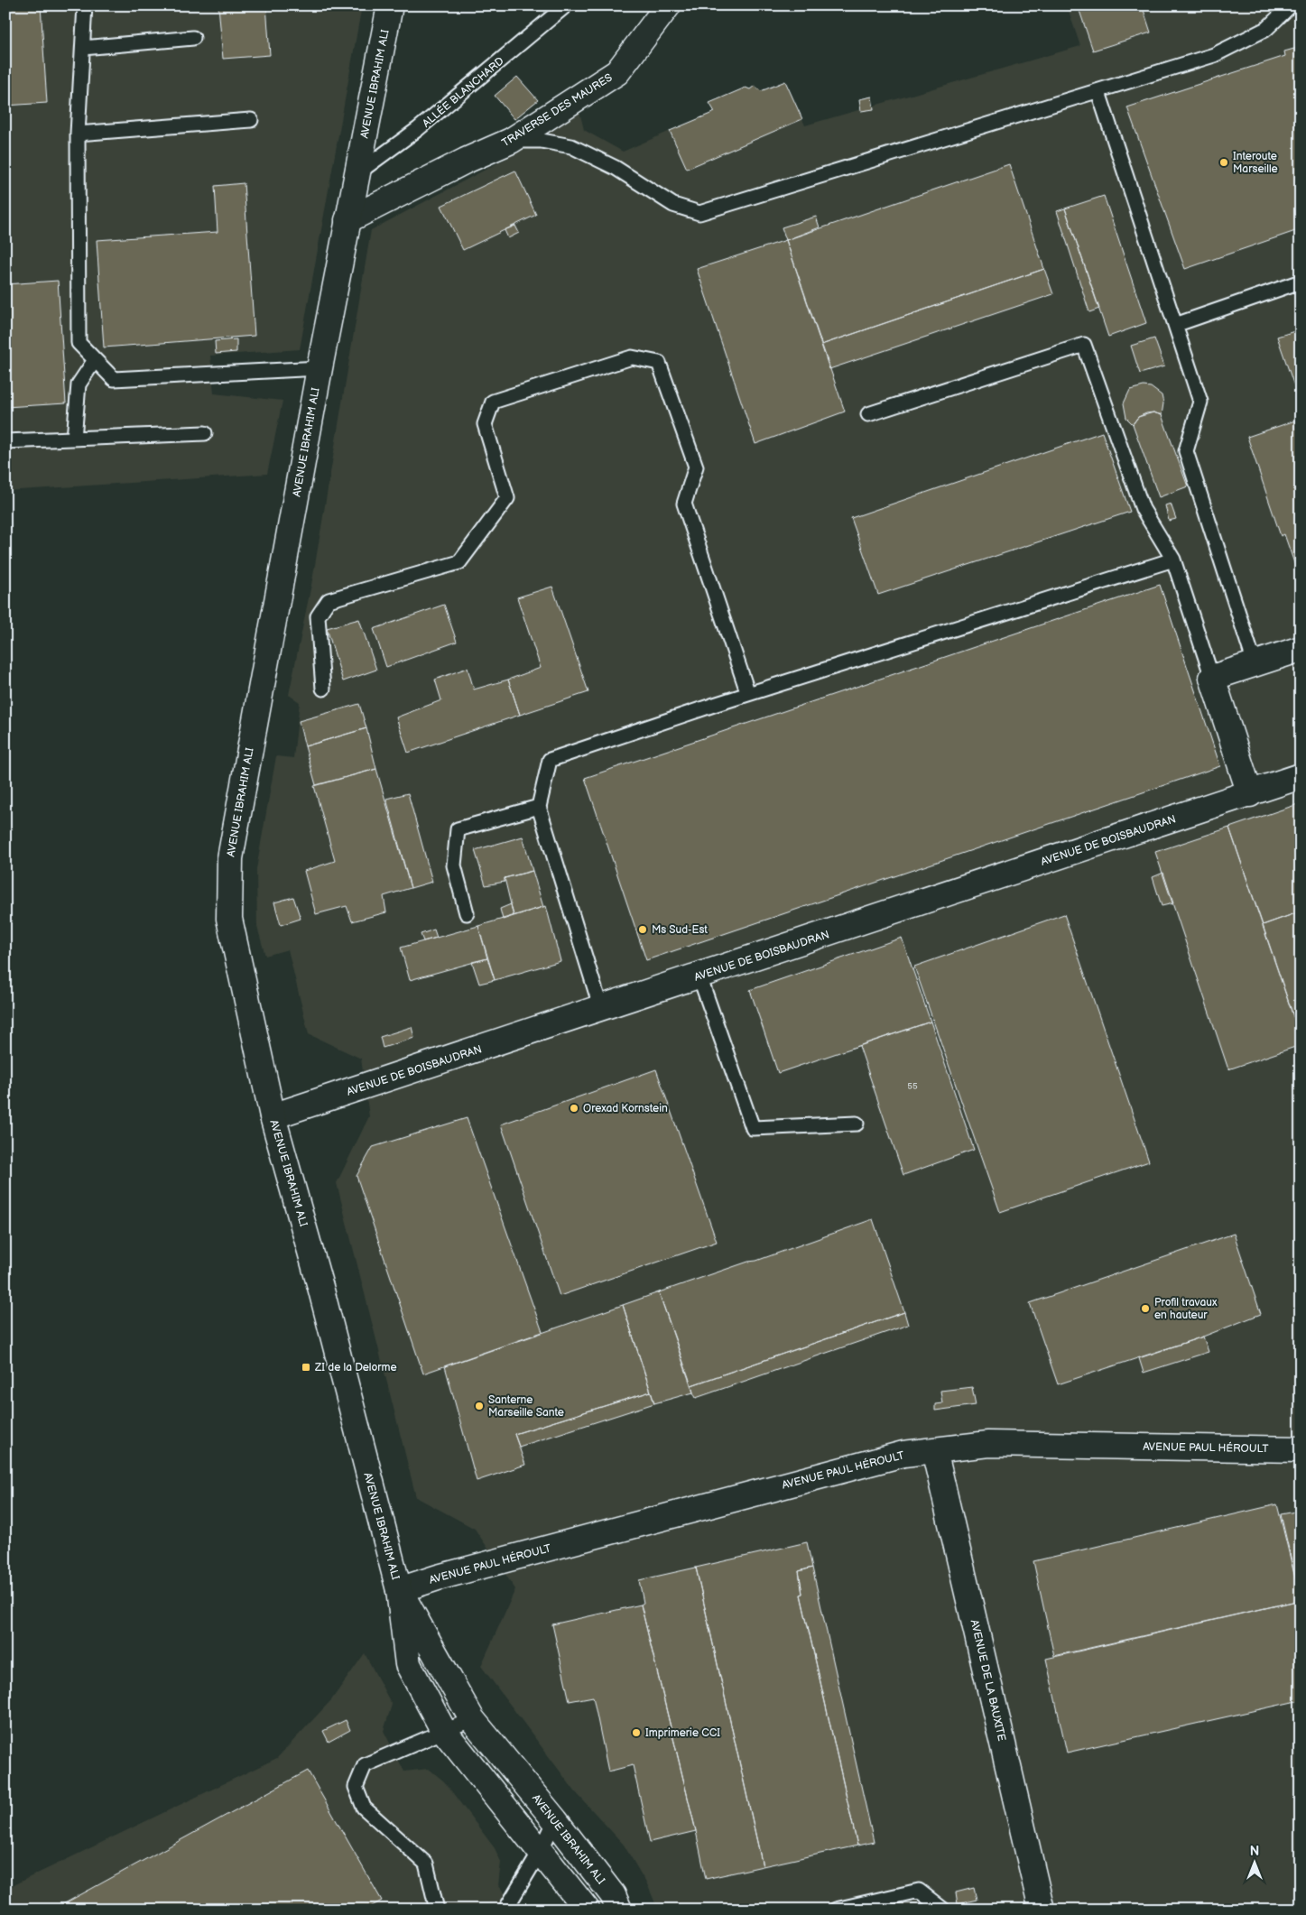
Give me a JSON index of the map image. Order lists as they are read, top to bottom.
{
  "streets": {
    "street": [
      "AVENUE IBRAHIM ALI",
      "TRAVERSE DES MAURES",
      "AVENUE DE BOISBAUDRAN",
      "AVENUE PAUL HÉROULT",
      "AVENUE DE LA BAUXITE"
    ],
    "lane": ["ALLÉE BLANCHARD"]
  },
  "crossings": [
    ["AVENUE IBRAHIM ALI", "ALLÉE BLANCHARD"],
    ["AVENUE IBRAHIM ALI", "TRAVERSE DES MAURES"],
    ["AVENUE IBRAHIM ALI", "AVENUE DE BOISBAUDRAN"],
    ["AVENUE IBRAHIM ALI", "AVENUE PAUL HÉROULT"],
    ["AVENUE PAUL HÉROULT", "AVENUE DE LA BAUXITE"]
  ],
  "places": {
    "other": [
      "Interoute Marseille",
      "Ms Sud-Est",
      "Orexad Kornstein",
      "Profil travaux en hauteur",
      "Santerne Marseille Sante",
      "Imprimerie CCI"
    ],
    "transit": ["ZI de la Delorme"]
  },
  "house_numbers": ["55"],
  "north": "top"
}
